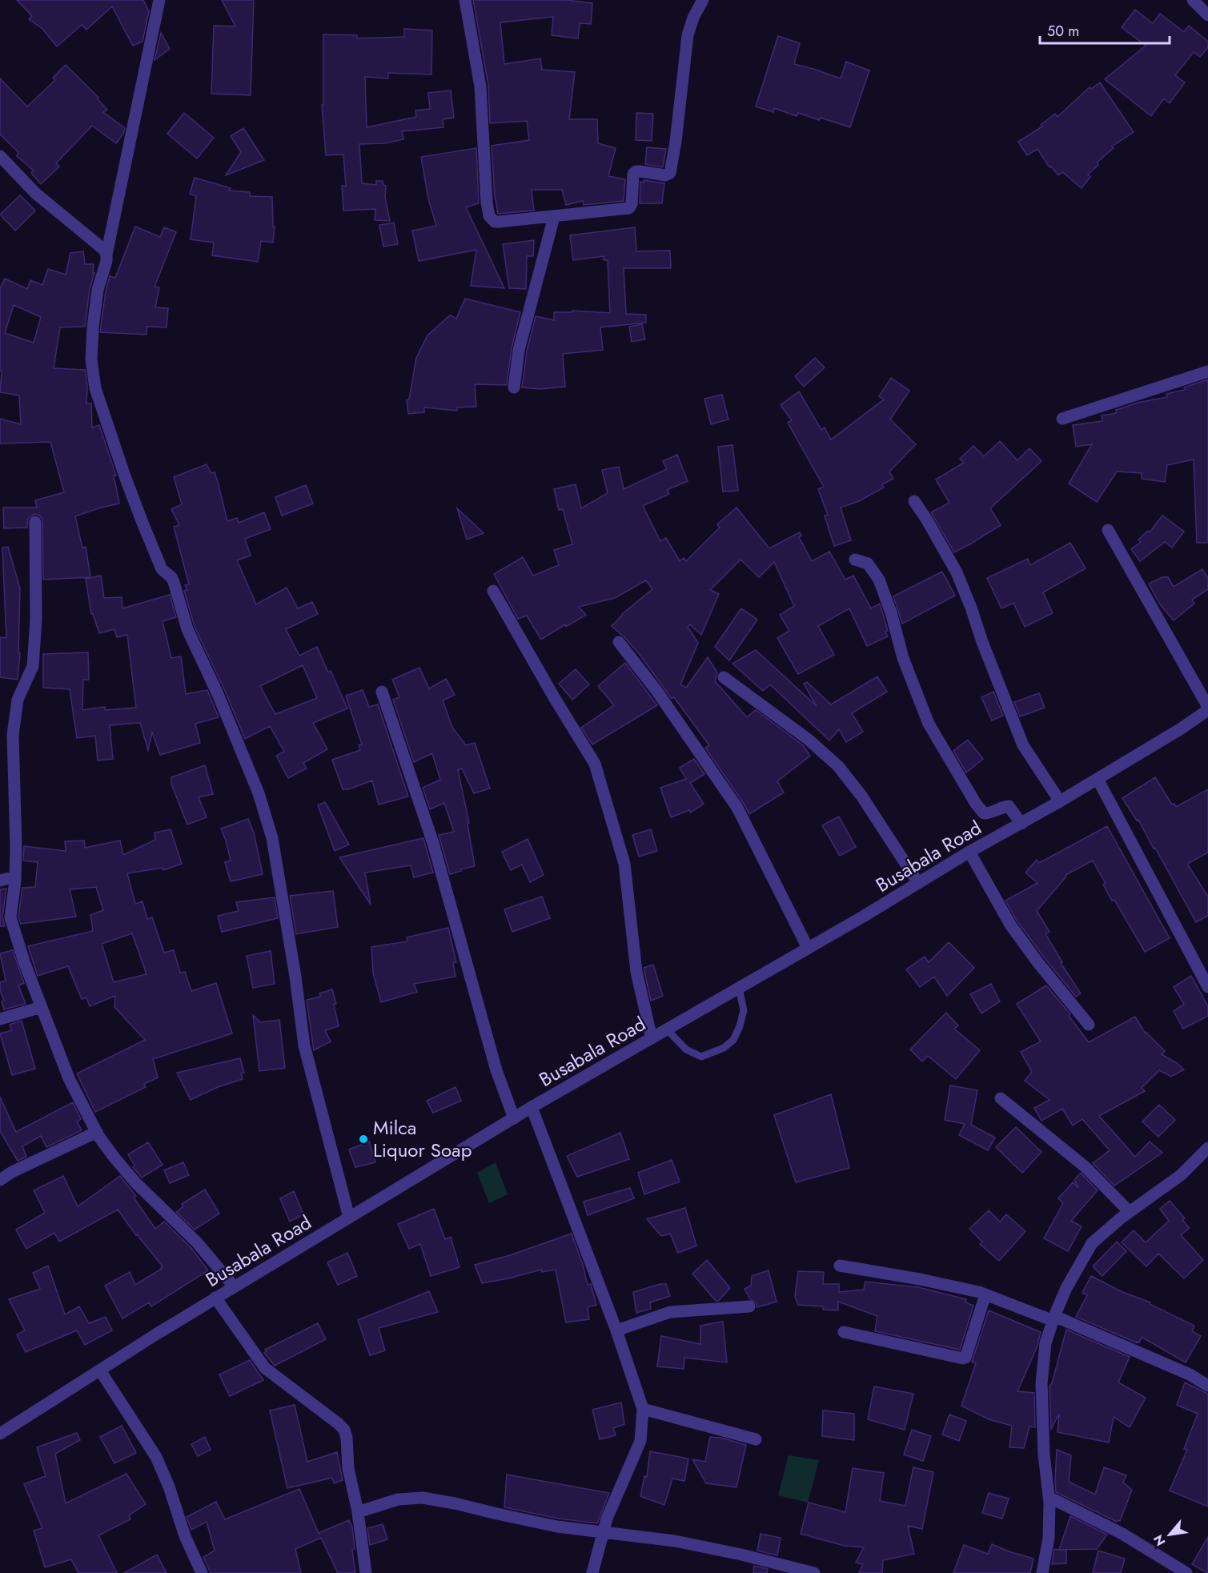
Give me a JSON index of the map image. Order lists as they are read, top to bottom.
{
  "streets": {
    "street": ["Busabala Road"]
  },
  "places": ["Milca Liquor Soap"],
  "scale_bar": "50 m",
  "north": "bottom left"
}
